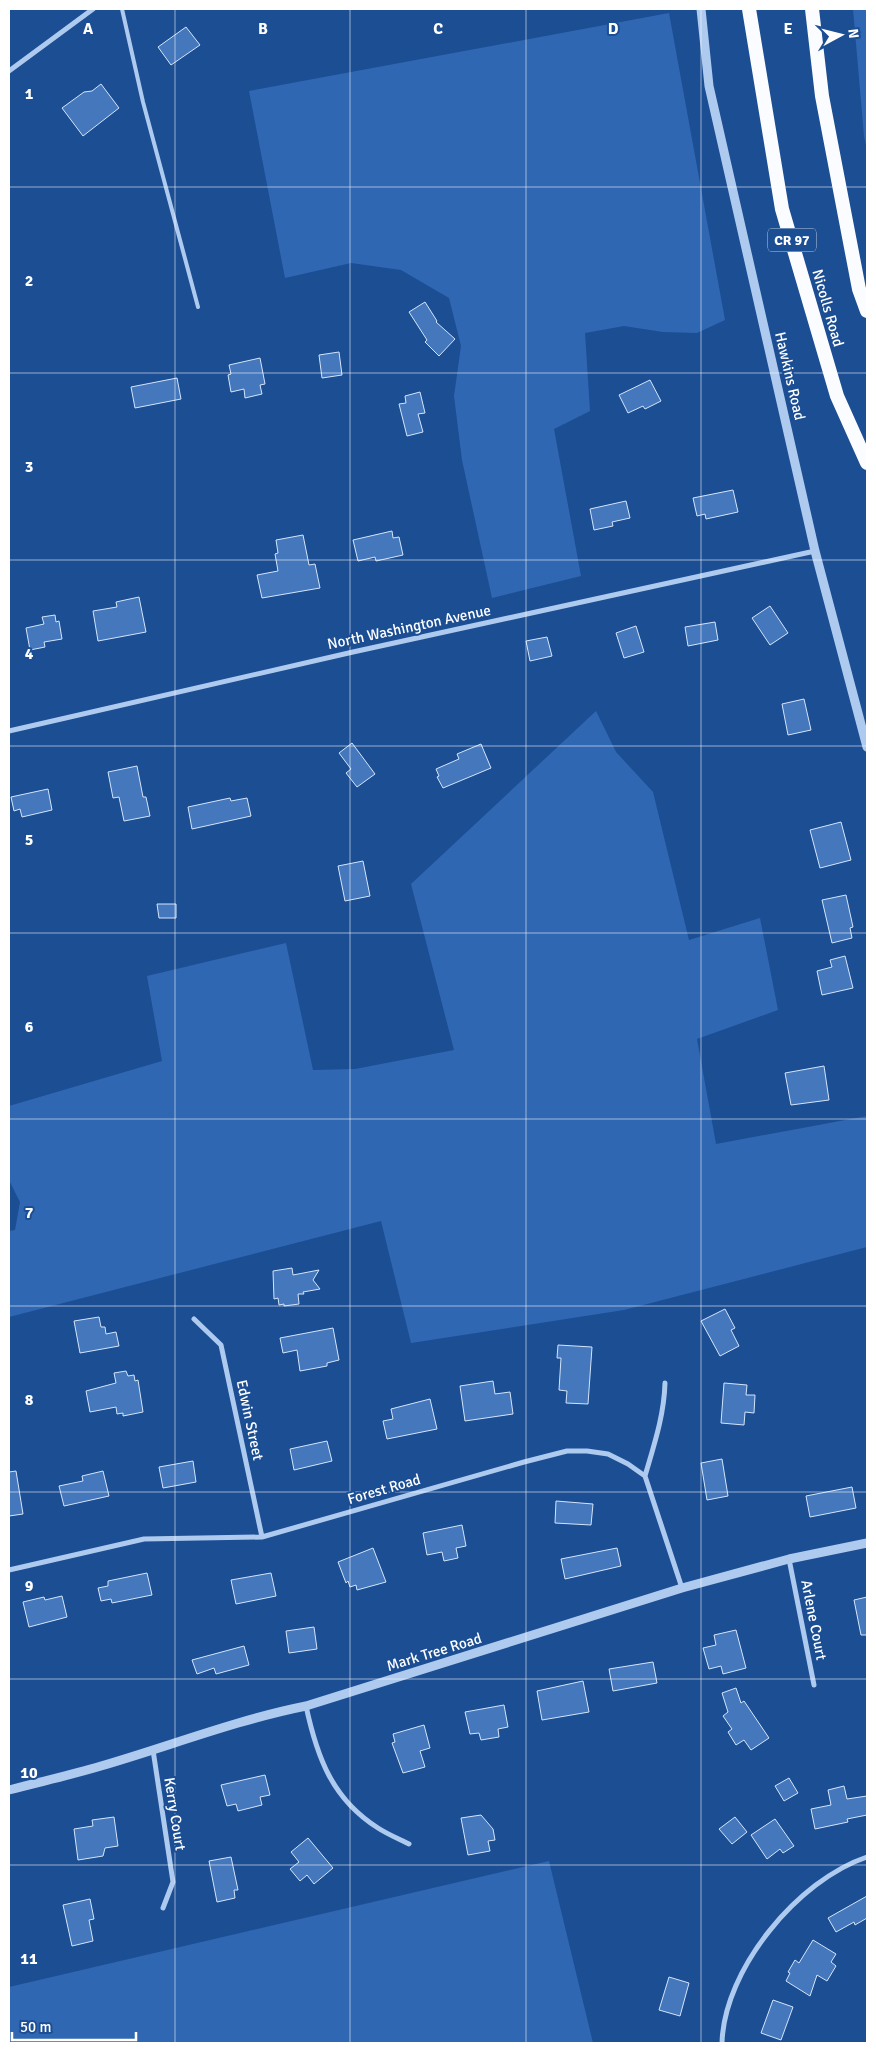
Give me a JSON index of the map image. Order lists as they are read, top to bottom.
{
  "streets": {
    "highway": ["CR 97", "Nicolls Road"],
    "street": [
      "Hawkins Road",
      "North Washington Avenue",
      "Edwin Street",
      "Forest Road",
      "Arlene Court",
      "Mark Tree Road",
      "Kerry Court"
    ]
  },
  "crossings": [
    ["Hawkins Road", "North Washington Avenue"],
    ["Edwin Street", "Forest Road"],
    ["Arlene Court", "Mark Tree Road"],
    ["Mark Tree Road", "Kerry Court"]
  ],
  "scale_bar": "50 m",
  "north": "right",
  "grid": {
    "columns": [
      "A",
      "B",
      "C",
      "D",
      "E"
    ],
    "rows": [
      "1",
      "2",
      "3",
      "4",
      "5",
      "6",
      "7",
      "8",
      "9",
      "10",
      "11"
    ]
  }
}
